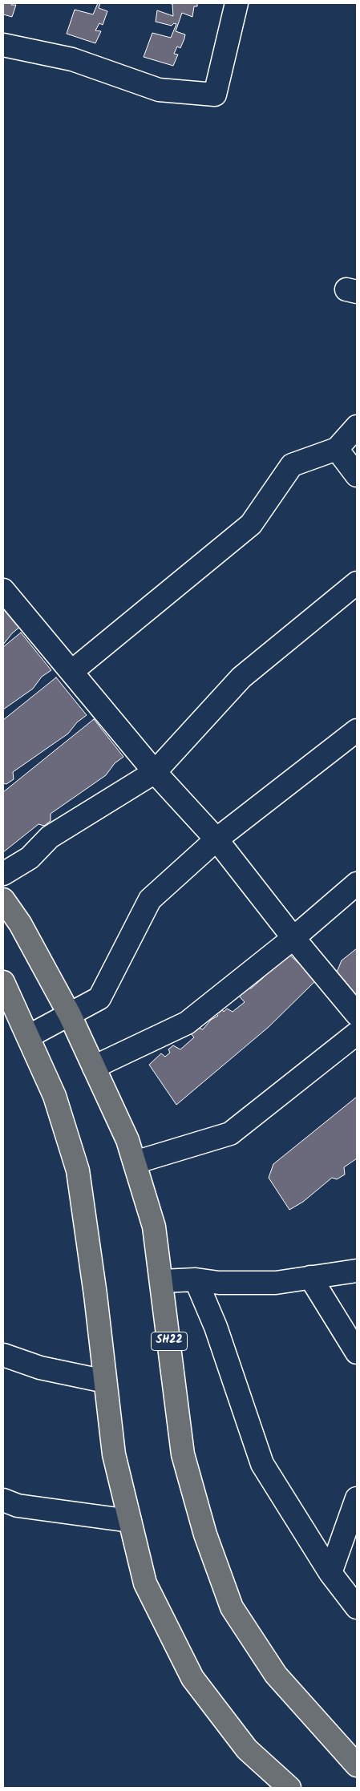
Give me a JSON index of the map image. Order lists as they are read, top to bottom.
{
  "streets": {
    "main road": ["SH22"]
  }
}
